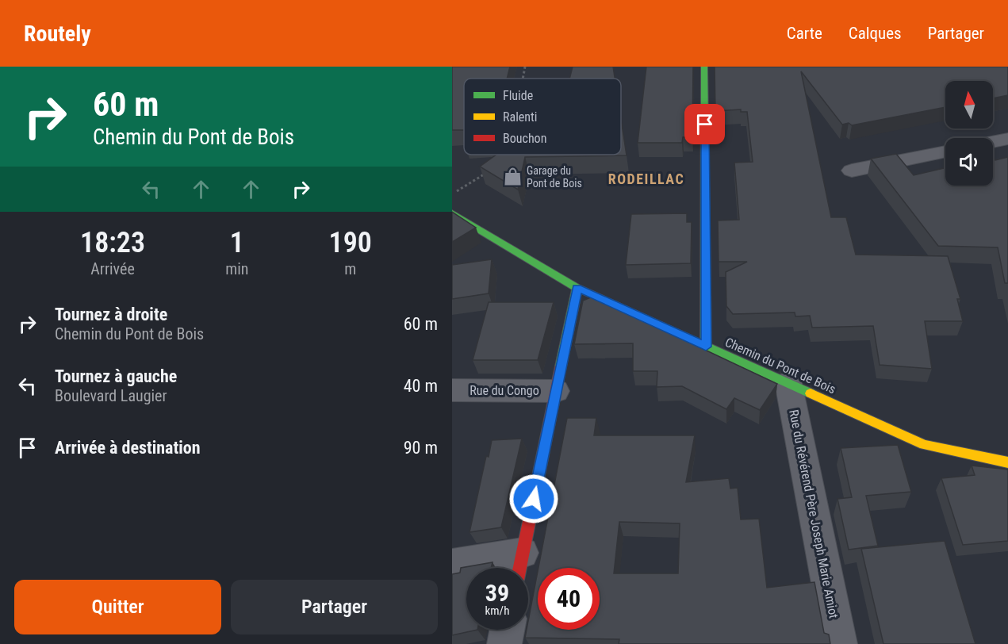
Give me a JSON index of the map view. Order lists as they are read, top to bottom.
{
  "streets": {
    "street": ["Chemin du Pont de Bois", "Rue du Congo", "Rue du Révérend Père Joseph Marie Amiot"]
  },
  "crossings": [
    ["Chemin du Pont de Bois", "Rue du Révérend Père Joseph Marie Amiot"]
  ],
  "districts": ["RODEILLAC"],
  "places": {
    "shop": ["Garage du Pont de Bois"]
  },
  "legend": ["Fluide", "Ralenti", "Bouchon"],
  "north": "top",
  "page": {
    "header": "Routely",
    "nav": ["Carte", "Calques", "Partager"],
    "turn": ["60 m", "Chemin du Pont de Bois"],
    "eta": [
      "18:23",
      "Arrivée",
      "1",
      "min",
      "190",
      "m"
    ],
    "list": [
      {
        "name": "Tournez à droite",
        "note": "Chemin du Pont de Bois",
        "value": "60 m"
      },
      {
        "name": "Tournez à gauche",
        "note": "Boulevard Laugier",
        "value": "40 m"
      },
      {
        "name": "Arrivée à destination",
        "value": "90 m"
      }
    ],
    "speed": "39 km/h",
    "limit": "40",
    "buttons": ["Quitter", "Partager"]
  }
}
